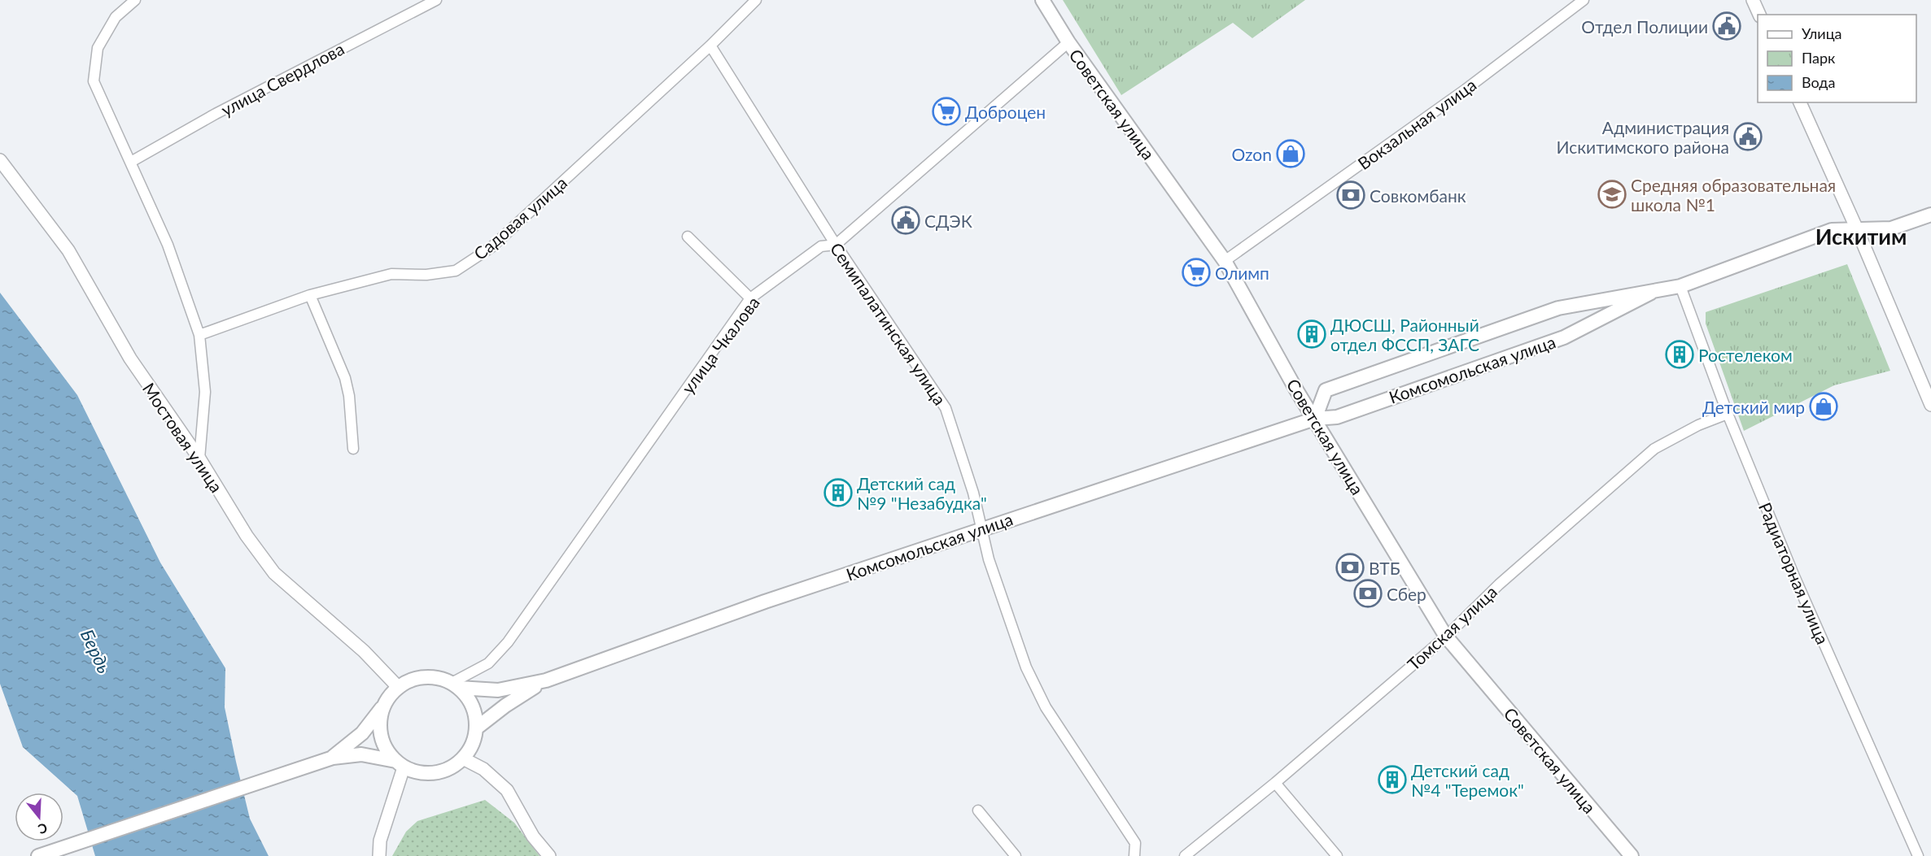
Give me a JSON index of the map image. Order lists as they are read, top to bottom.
{
  "streets": {
    "main road": ["Советская улица", "Комсомольская улица"],
    "street": [
      "улица Свердлова",
      "Вокзальная улица",
      "Садовая улица",
      "Семипалатинская улица",
      "улица Чкалова",
      "Мостовая улица",
      "Радиаторная улица",
      "Томская улица"
    ]
  },
  "crossings": [
    ["Советская улица", "Вокзальная улица"],
    ["Советская улица", "улица Чкалова"],
    ["Советская улица", "Комсомольская улица"],
    ["Советская улица", "Томская улица"],
    ["Садовая улица", "Семипалатинская улица"],
    ["Семипалатинская улица", "улица Чкалова"],
    ["Семипалатинская улица", "Комсомольская улица"],
    ["улица Чкалова", "Комсомольская улица"],
    ["улица Чкалова", "Мостовая улица"],
    ["Комсомольская улица", "Мостовая улица"],
    ["Комсомольская улица", "Радиаторная улица"],
    ["Радиаторная улица", "Томская улица"]
  ],
  "districts": ["Искитим"],
  "water": ["Бердь"],
  "places": {
    "public building": ["Отдел Полиции", "Администрация Искитимского района", "СДЭК"],
    "supermarket": ["Доброцен", "Олимп"],
    "shop": ["Ozon", "Детский мир"],
    "school or university": ["Средняя образовательная школа №1"],
    "bank": ["Совкомбанк", "ВТБ", "Сбер"],
    "building": [
      "ДЮСШ, Районный отдел ФССП, ЗАГС",
      "Ростелеком",
      "Детский сад №9 \"Незабудка\"",
      "Детский сад №4 \"Теремок\""
    ]
  },
  "legend": ["Улица", "Парк", "Вода"],
  "north": "bottom"
}
